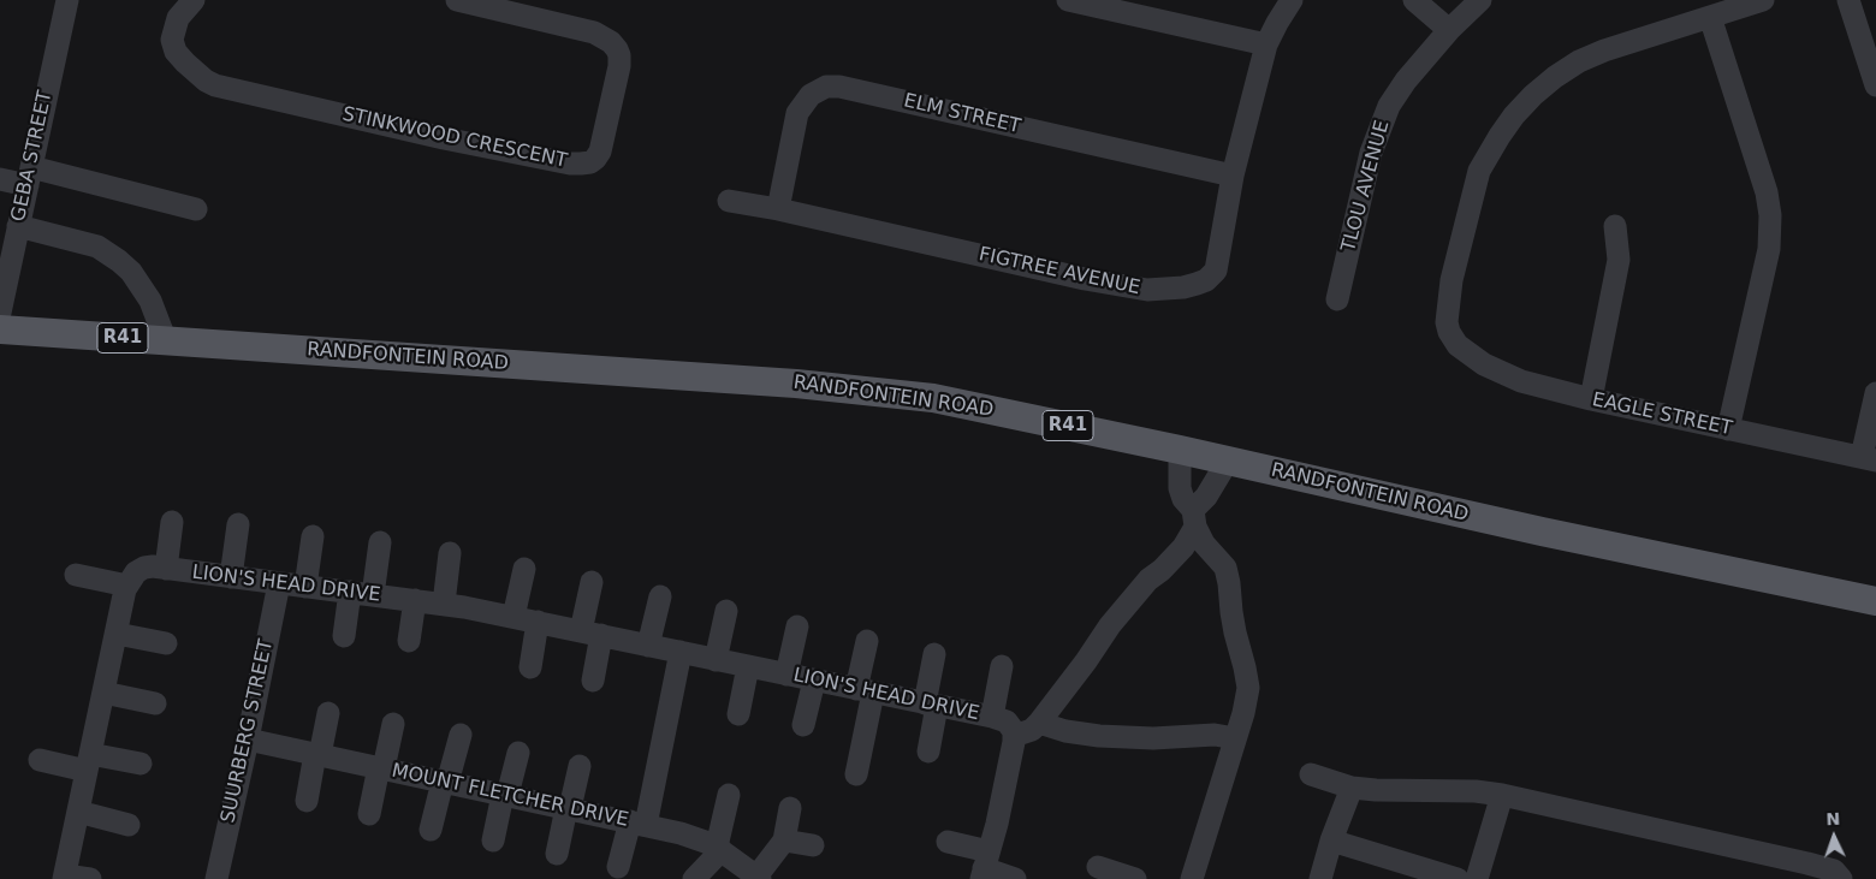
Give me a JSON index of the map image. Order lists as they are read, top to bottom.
{
  "streets": {
    "main road": ["R41", "RANDFONTEIN ROAD"],
    "street": [
      "ELM STREET",
      "STINKWOOD CRESCENT",
      "GEBA STREET",
      "TLOU AVENUE",
      "FIGTREE AVENUE",
      "EAGLE STREET",
      "LION'S HEAD DRIVE",
      "SUURBERG STREET",
      "MOUNT FLETCHER DRIVE"
    ]
  },
  "crossings": [
    ["ELM STREET", "FIGTREE AVENUE"],
    ["LION'S HEAD DRIVE", "SUURBERG STREET"],
    ["SUURBERG STREET", "MOUNT FLETCHER DRIVE"]
  ],
  "north": "top"
}
